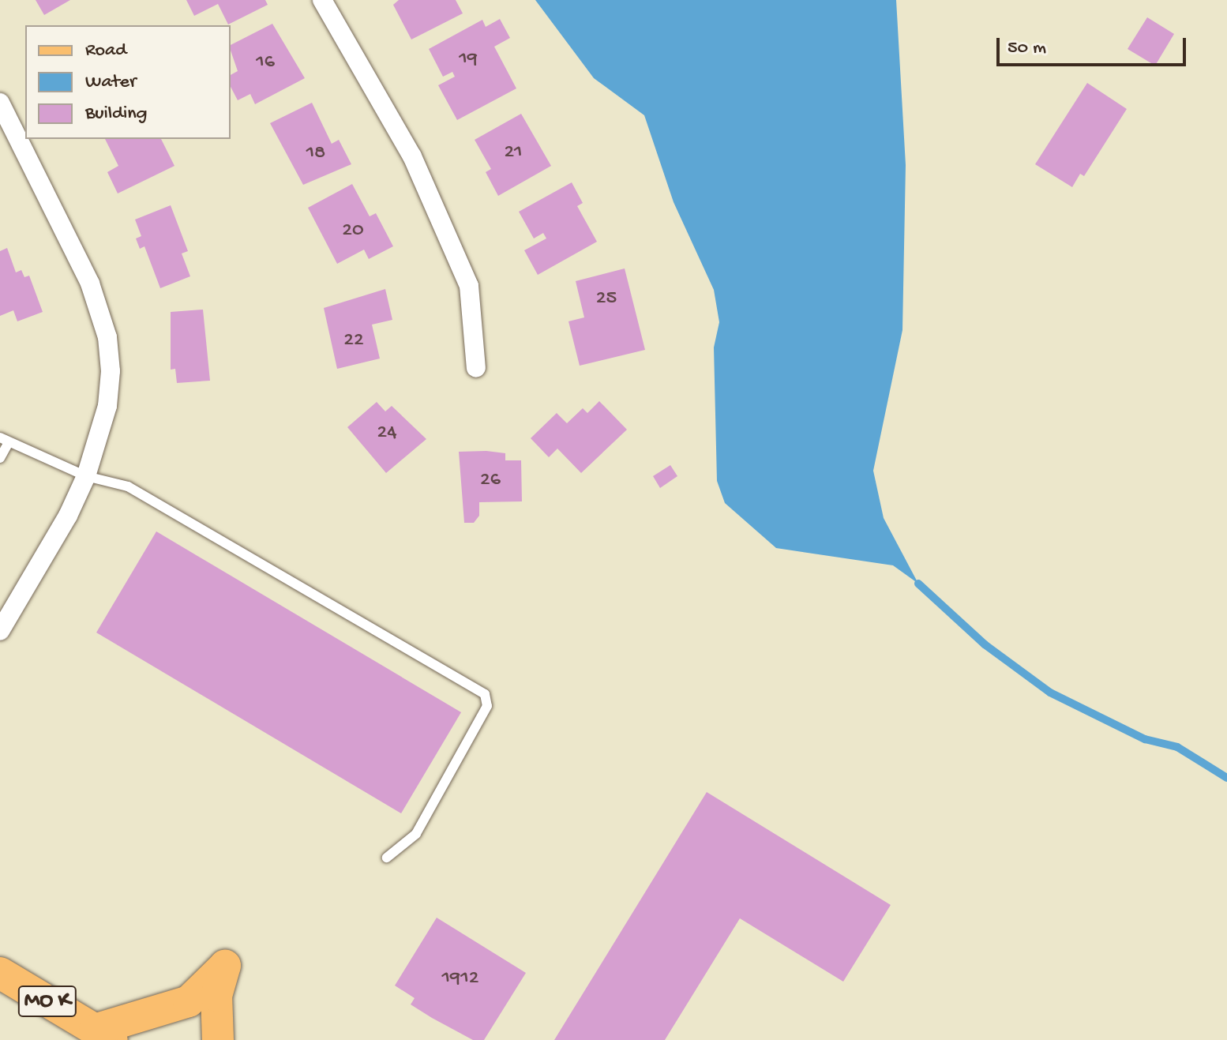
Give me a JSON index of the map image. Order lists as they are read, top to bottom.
{
  "streets": {
    "main road": ["MO K"]
  },
  "house_numbers": [
    "19",
    "16",
    "21",
    "18",
    "20",
    "25",
    "22",
    "24",
    "26",
    "1912"
  ],
  "legend": ["Road", "Water", "Building"],
  "scale_bar": "50 m"
}
